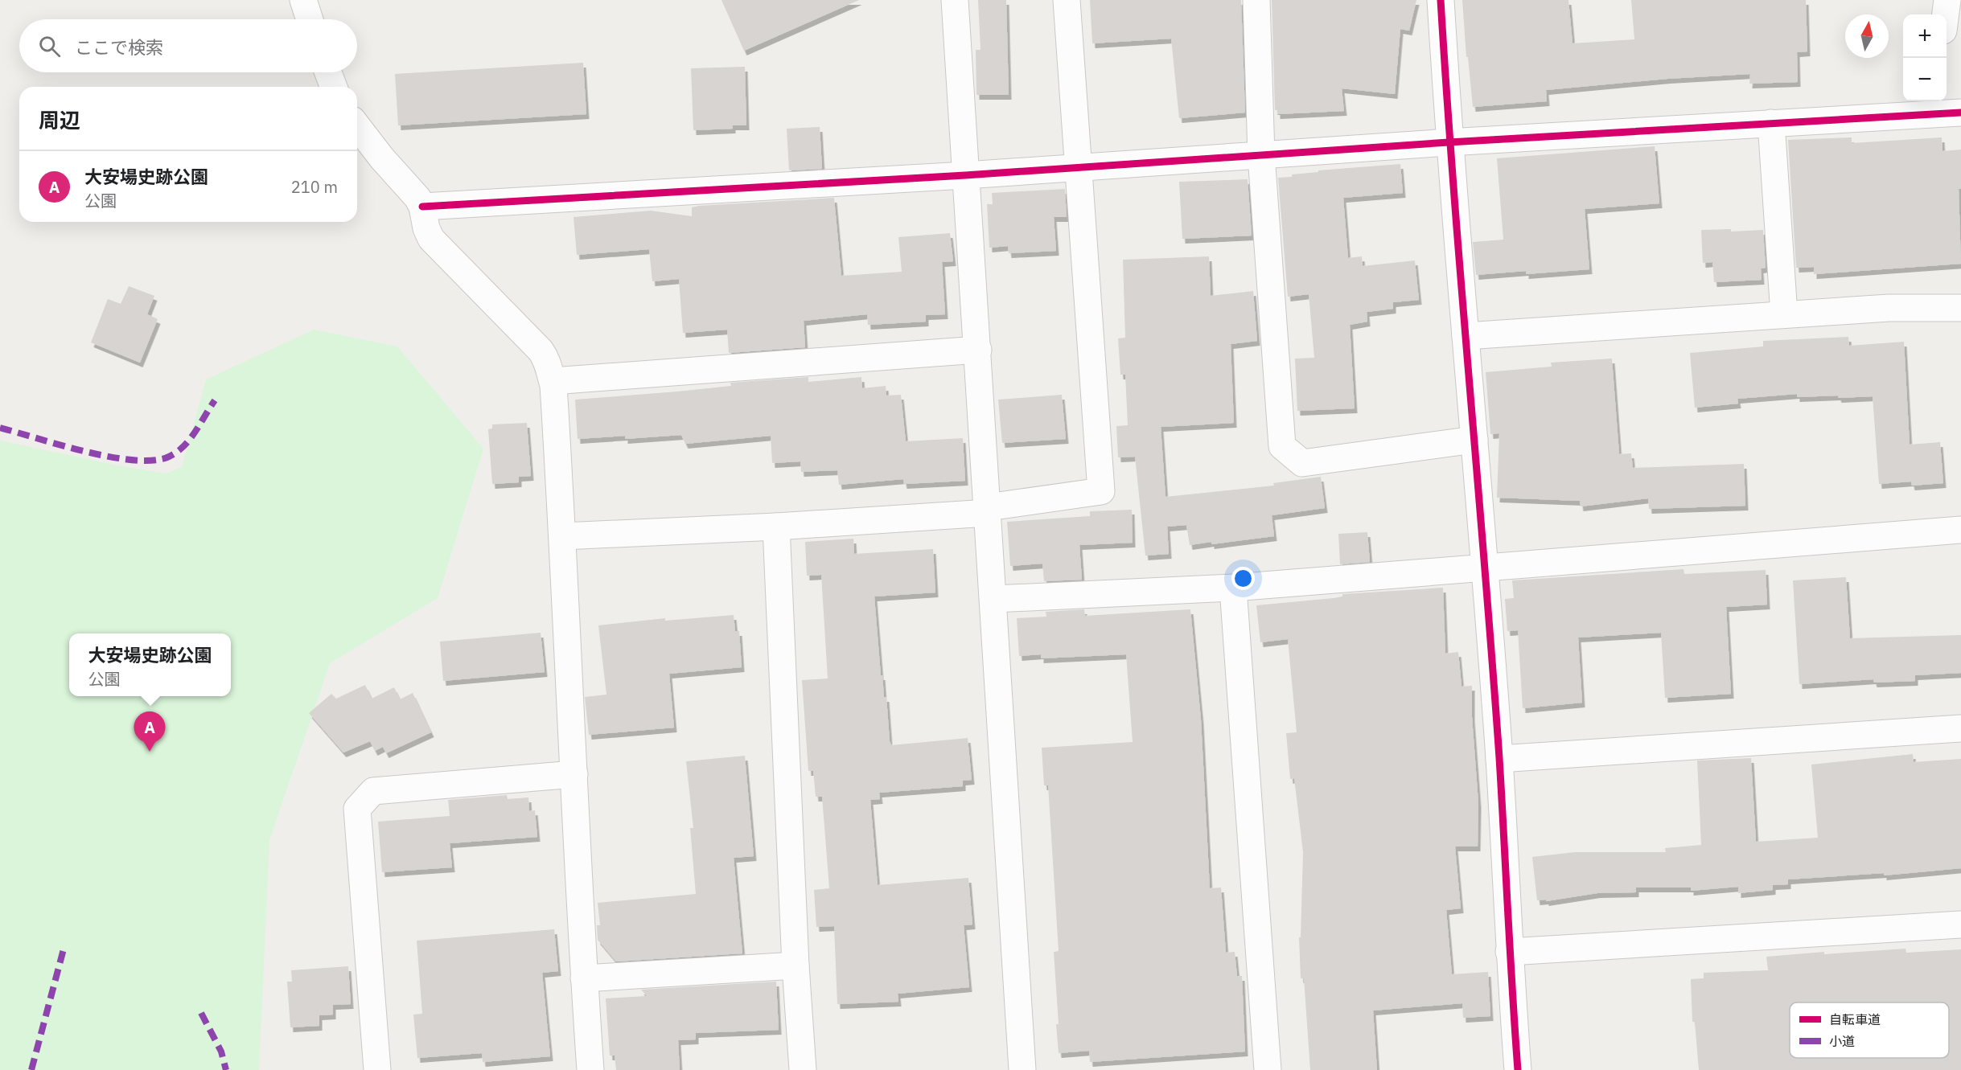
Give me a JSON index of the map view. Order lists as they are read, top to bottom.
{
  "legend": ["自転車道", "小道"],
  "north": "top",
  "page": {
    "map_buttons": ["+", "−"],
    "search": "ここで検索",
    "heading": "周辺",
    "list": [
      {
        "mark": "A",
        "name": "大安場史跡公園",
        "note": "公園",
        "value": "210 m"
      }
    ],
    "popup": ["大安場史跡公園", "公園"],
    "pins": "A"
  }
}
